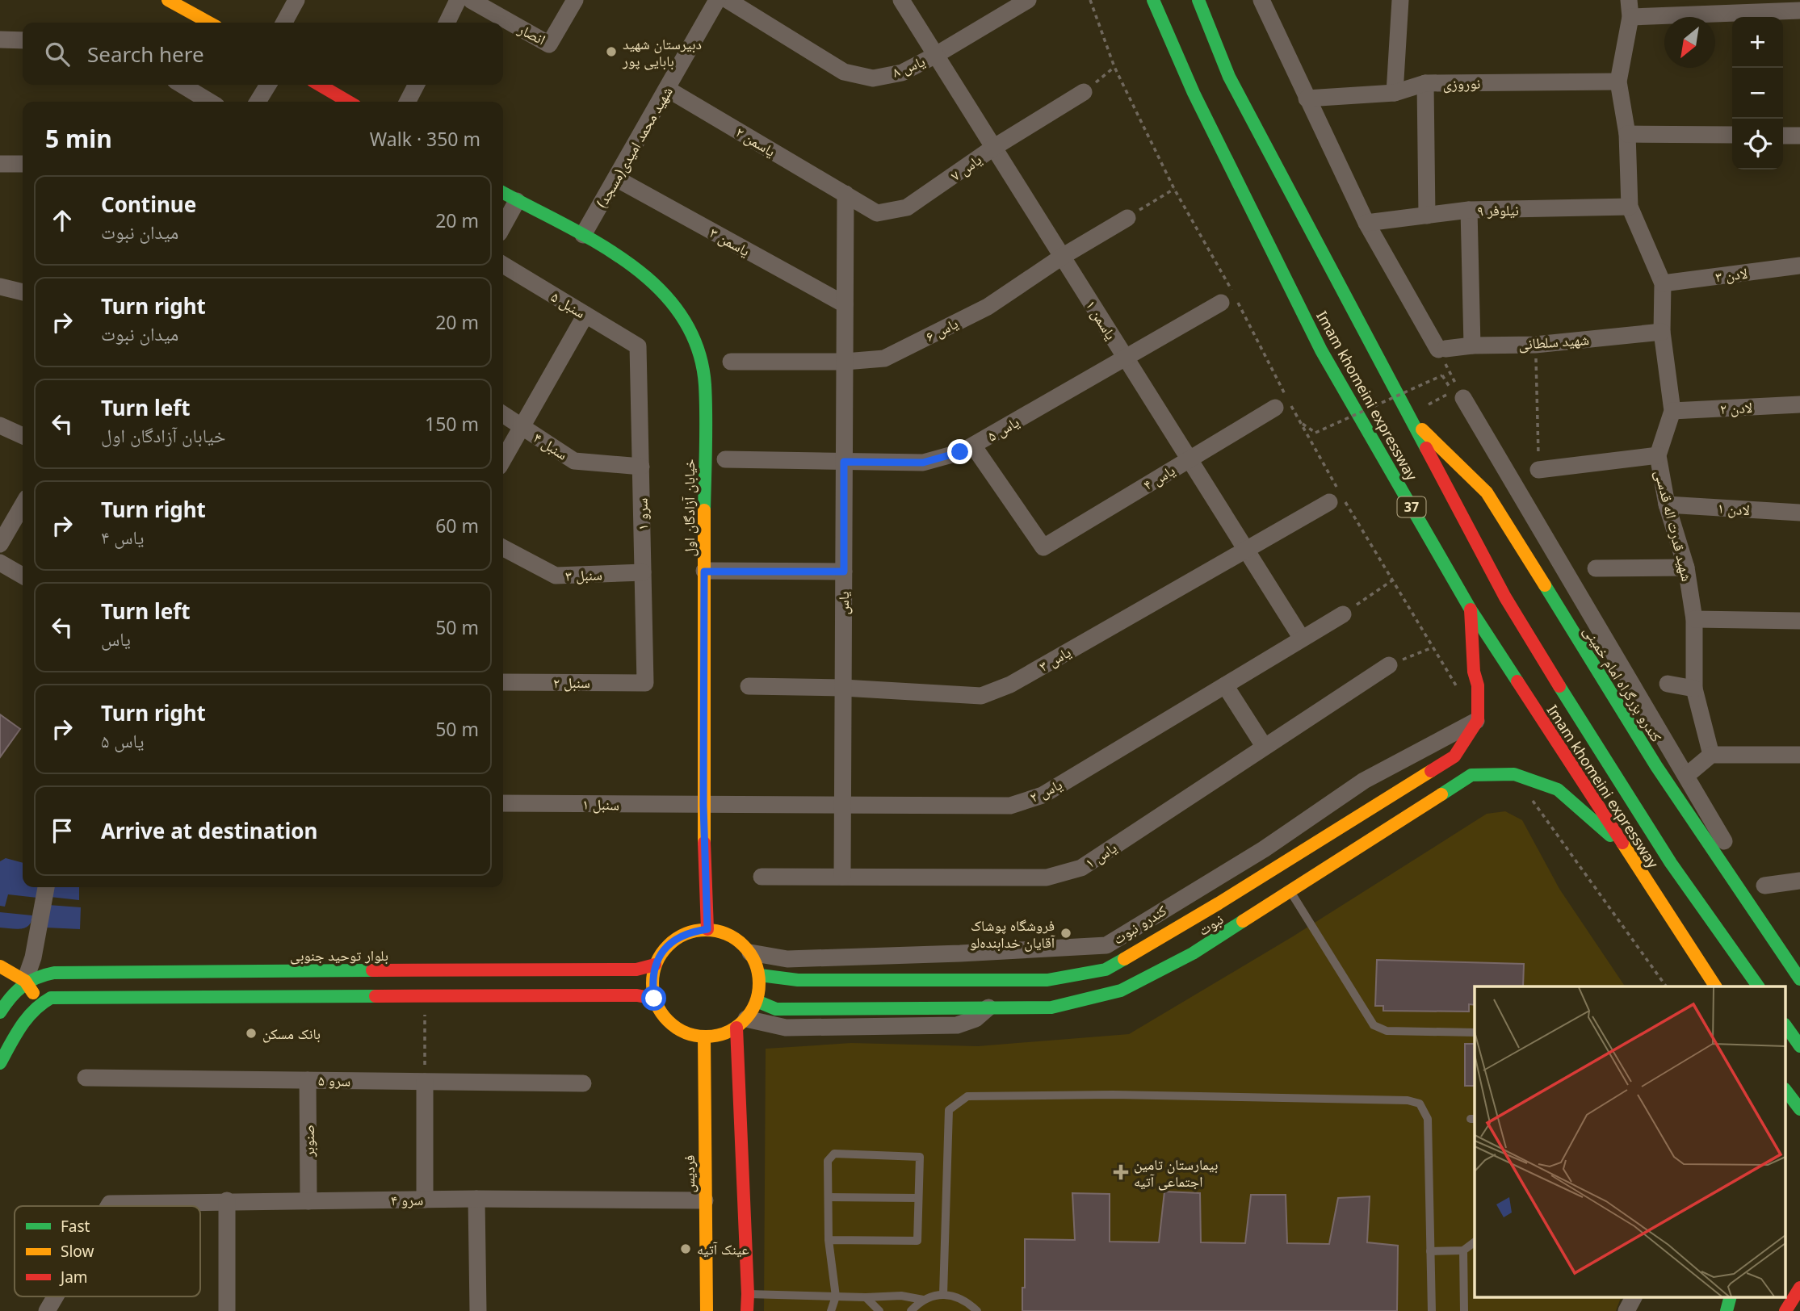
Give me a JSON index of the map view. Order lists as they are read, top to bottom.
{
  "streets": {
    "main road": [
      "Imam khomeini expressway",
      "37",
      "خیابان آزادگان اول",
      "کندرو بزرگراه امام خمینی",
      "نبوت",
      "بلوار توحید جنوبی",
      "فردیس"
    ],
    "street": [
      "انصار",
      "یاس ۸",
      "نوروزی",
      "یاسمن ۲",
      "(مسجد)شهید محمد امیدی",
      "یاس ۷",
      "نیلوفر ۹",
      "یاسمن ۳",
      "لادن ۳",
      "سنبل ۵",
      "یاسمن ۱",
      "یاس ۶",
      "شهید سلطانی",
      "لادن ۲",
      "یاس ۵",
      "سنبل ۴",
      "یاس ۴",
      "لادن ۱",
      "سرو ۱",
      "شهید قدرت اله قدسی",
      "سنبل ۳",
      "یاس",
      "یاس ۳",
      "سنبل ۲",
      "یاس ۲",
      "سنبل ۱",
      "یاس ۱",
      "کندرو نبوت",
      "سرو ۵",
      "صنوبر",
      "سرو ۴"
    ]
  },
  "crossings": [
    ["یاس ۸", "یاسمن ۱"],
    ["نوروزی", "شهید قدرت اله قدسی"],
    ["یاسمن ۲", "(مسجد)شهید محمد امیدی"],
    ["یاسمن ۲", "یاس ۷"],
    ["یاسمن ۲", "یاس"],
    ["(مسجد)شهید محمد امیدی", "یاسمن ۳"],
    ["(مسجد)شهید محمد امیدی", "خیابان آزادگان اول"],
    ["یاس ۷", "یاسمن ۱"],
    ["یاس ۷", "یاس"],
    ["نیلوفر ۹", "شهید قدرت اله قدسی"],
    ["یاسمن ۳", "یاس"],
    ["لادن ۳", "شهید قدرت اله قدسی"],
    ["سنبل ۵", "سرو ۱"],
    ["یاسمن ۱", "یاس ۶"],
    ["یاسمن ۱", "یاس ۵"],
    ["یاسمن ۱", "یاس ۴"],
    ["یاسمن ۱", "یاس ۳"],
    ["یاسمن ۱", "یاس ۲"],
    ["یاس ۶", "یاس"],
    ["شهید سلطانی", "شهید قدرت اله قدسی"],
    ["Imam khomeini expressway", "کندرو بزرگراه امام خمینی"],
    ["Imam khomeini expressway", "نبوت"],
    ["لادن ۲", "شهید قدرت اله قدسی"],
    ["یاس ۵", "یاس ۴"],
    ["یاس ۵", "یاس"],
    ["سنبل ۴", "سرو ۱"],
    ["خیابان آزادگان اول", "یاس ۲"],
    ["خیابان آزادگان اول", "سنبل ۱"],
    ["خیابان آزادگان اول", "کندرو نبوت"],
    ["خیابان آزادگان اول", "نبوت"],
    ["خیابان آزادگان اول", "بلوار توحید جنوبی"],
    ["خیابان آزادگان اول", "فردیس"],
    ["لادن ۱", "شهید قدرت اله قدسی"],
    ["سرو ۱", "سنبل ۳"],
    ["سرو ۱", "سنبل ۲"],
    ["یاس", "یاس ۳"],
    ["یاس", "یاس ۲"],
    ["یاس", "یاس ۱"],
    ["یاس ۲", "سنبل ۱"],
    ["کندرو نبوت", "نبوت"],
    ["کندرو نبوت", "بلوار توحید جنوبی"],
    ["کندرو نبوت", "فردیس"],
    ["نبوت", "بلوار توحید جنوبی"],
    ["نبوت", "فردیس"],
    ["بلوار توحید جنوبی", "فردیس"],
    ["سرو ۵", "صنوبر"],
    ["صنوبر", "سرو ۴"],
    ["فردیس", "سرو ۴"]
  ],
  "places": {
    "other": [
      "دبیرستان شهید بابایی پور",
      "فروشگاه پوشاک آقایان خدابنده‌لو",
      "بانک مسکن",
      "عینک آتیه"
    ],
    "health": ["بیمارستان تامین اجتماعی آتیه"]
  },
  "legend": ["Fast", "Slow", "Jam"],
  "north": "bottom left",
  "page": {
    "map_buttons": ["+", "−"],
    "search": "Search here",
    "heading": ["5 min", "Walk · 350 m"],
    "list": [
      ["Continue", "میدان نبوت", "20 m"],
      ["Turn right", "میدان نبوت", "20 m"],
      ["Turn left", "خیابان آزادگان اول", "150 m"],
      ["Turn right", "یاس ۴", "60 m"],
      ["Turn left", "یاس", "50 m"],
      ["Turn right", "یاس ۵", "50 m"],
      "Arrive at destination"
    ]
  }
}
